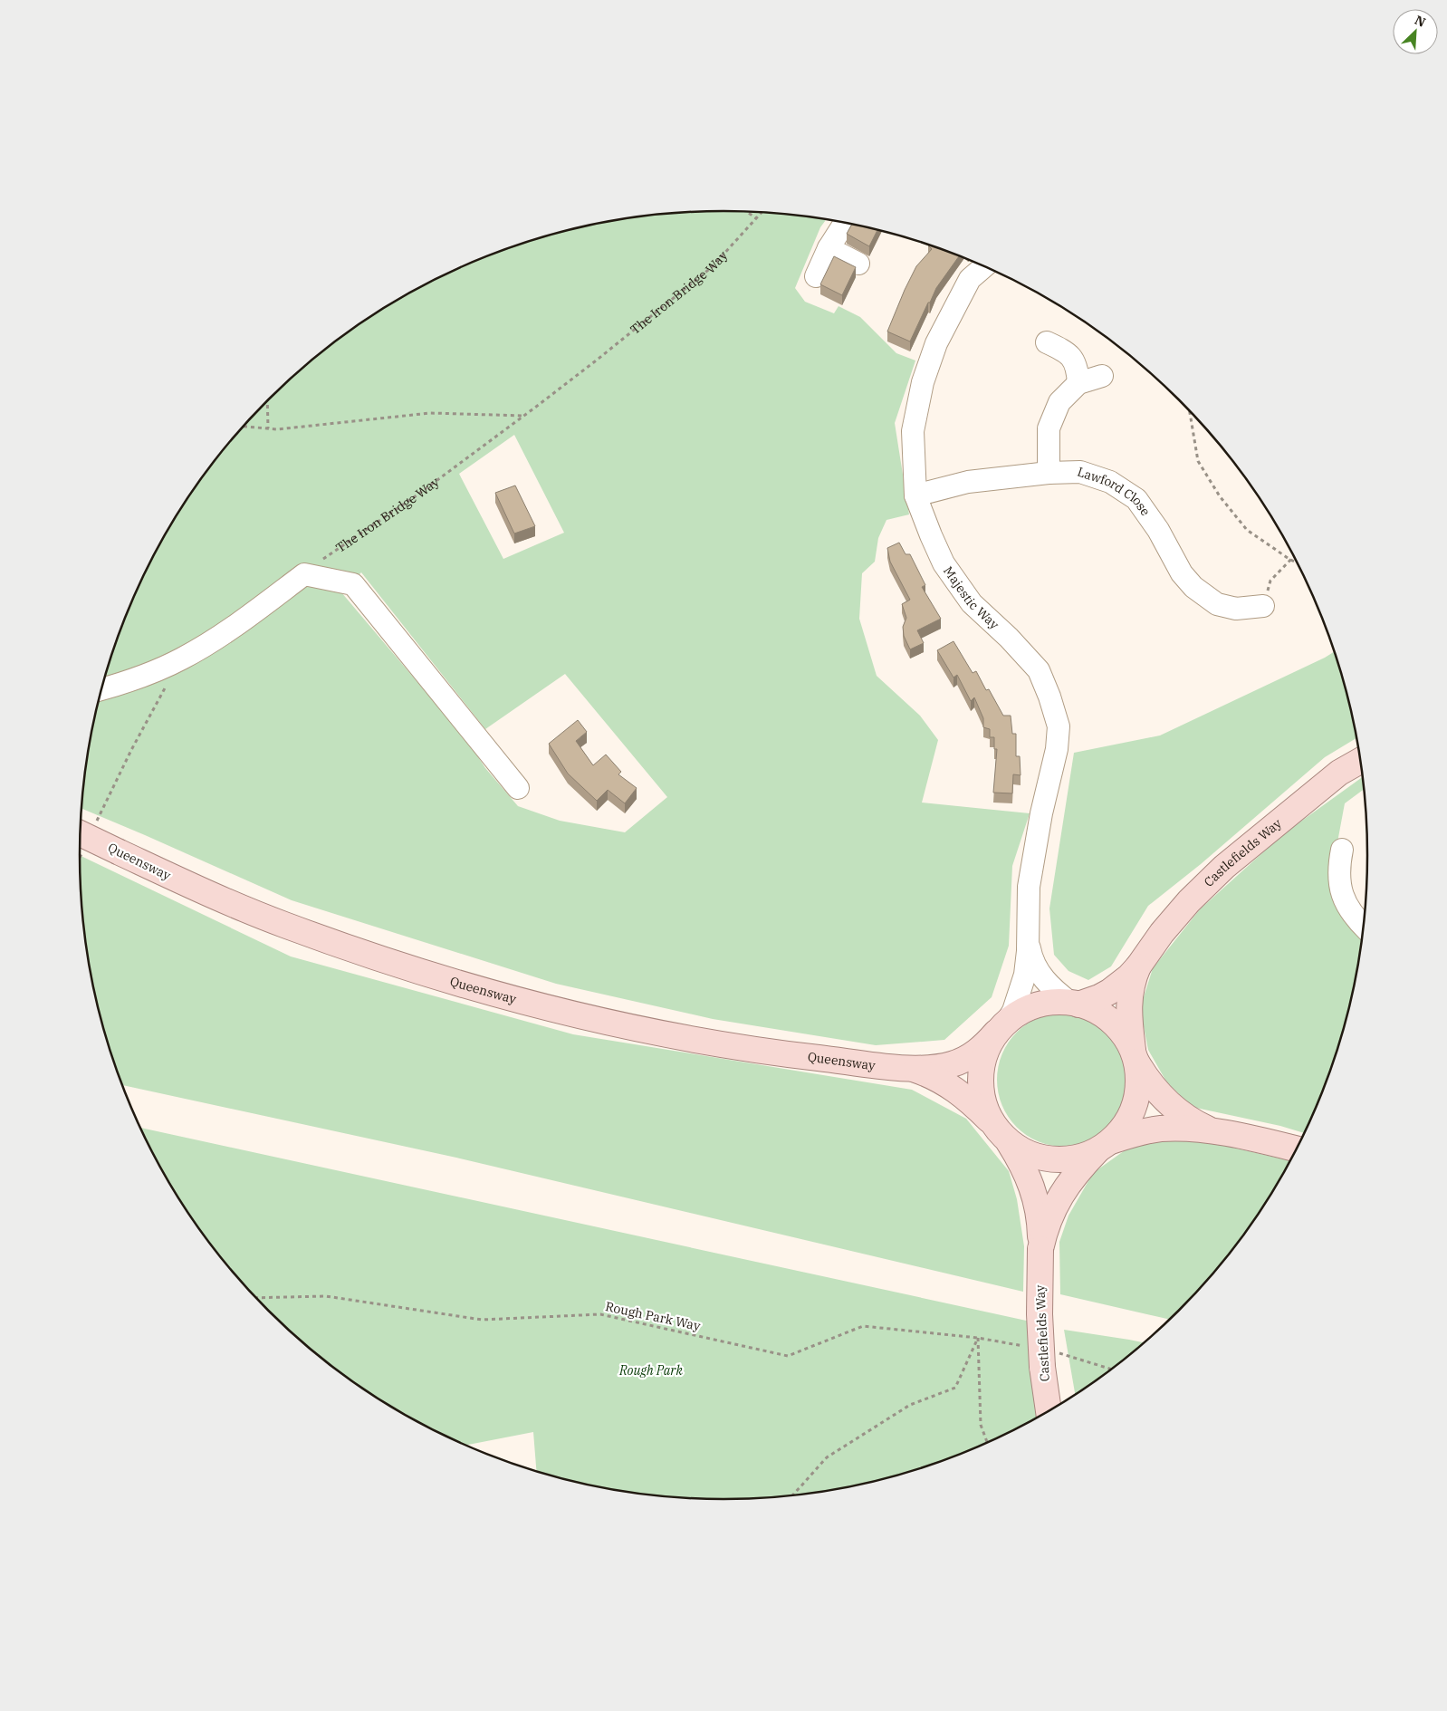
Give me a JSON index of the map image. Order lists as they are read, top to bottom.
{
  "streets": {
    "main road": ["Castlefields Way", "Queensway"],
    "street": ["Lawford Close", "Majestic Way"],
    "path": ["The Iron Bridge Way", "Rough Park Way"]
  },
  "crossings": [
    ["Lawford Close", "Majestic Way"],
    ["Majestic Way", "Castlefields Way"],
    ["Majestic Way", "Queensway"],
    ["Castlefields Way", "Queensway"]
  ],
  "parks": ["Rough Park"],
  "north": "top right"
}
